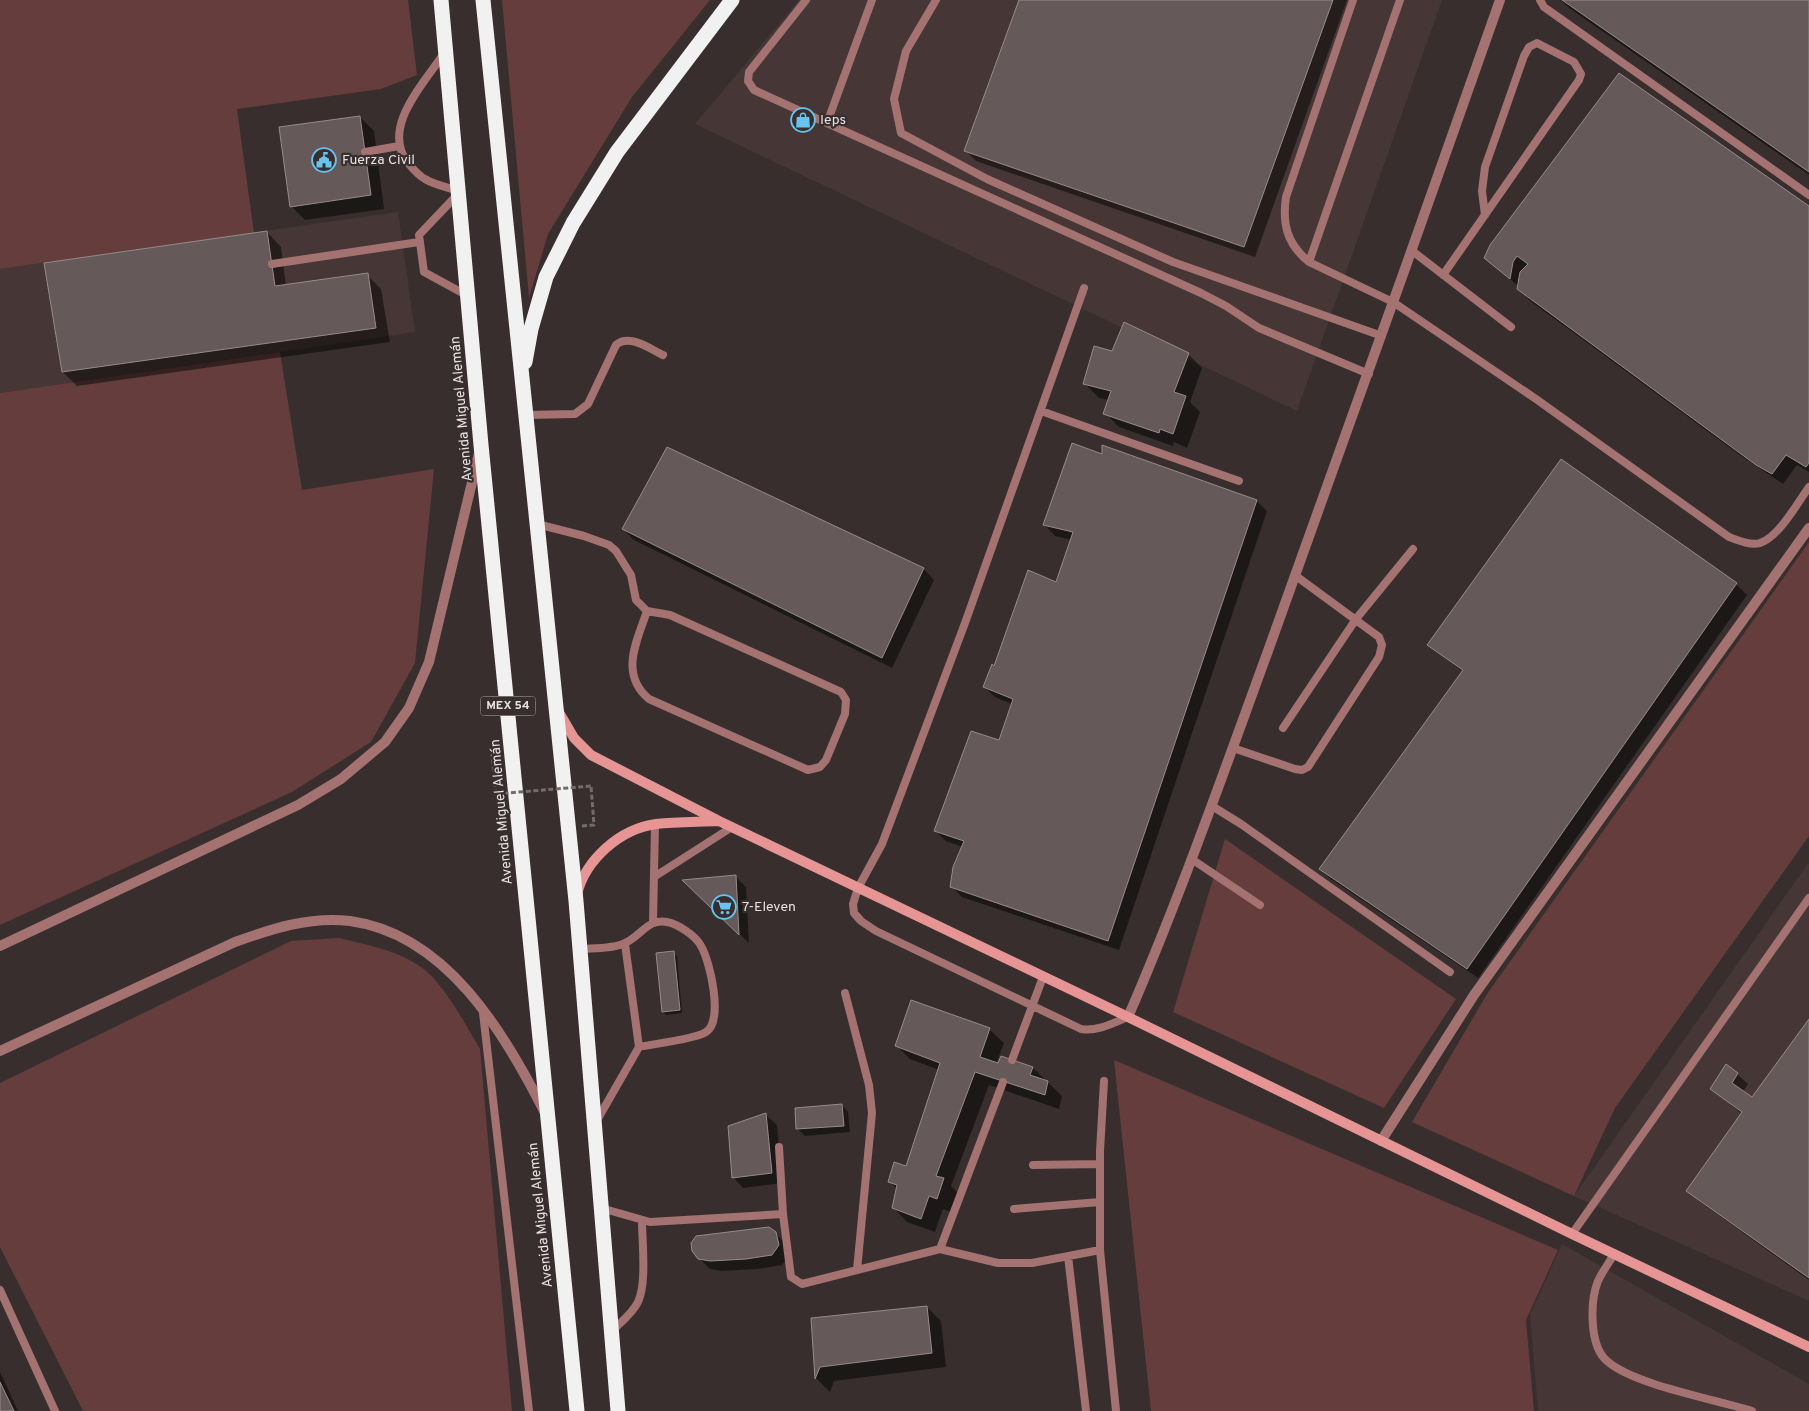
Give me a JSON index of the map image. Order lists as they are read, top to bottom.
{
  "streets": {
    "highway": ["Avenida Miguel Alemán", "MEX 54"]
  },
  "places": {
    "shop": ["Ieps"],
    "public building": ["Fuerza Civil"],
    "supermarket": ["7-Eleven"]
  }
}
